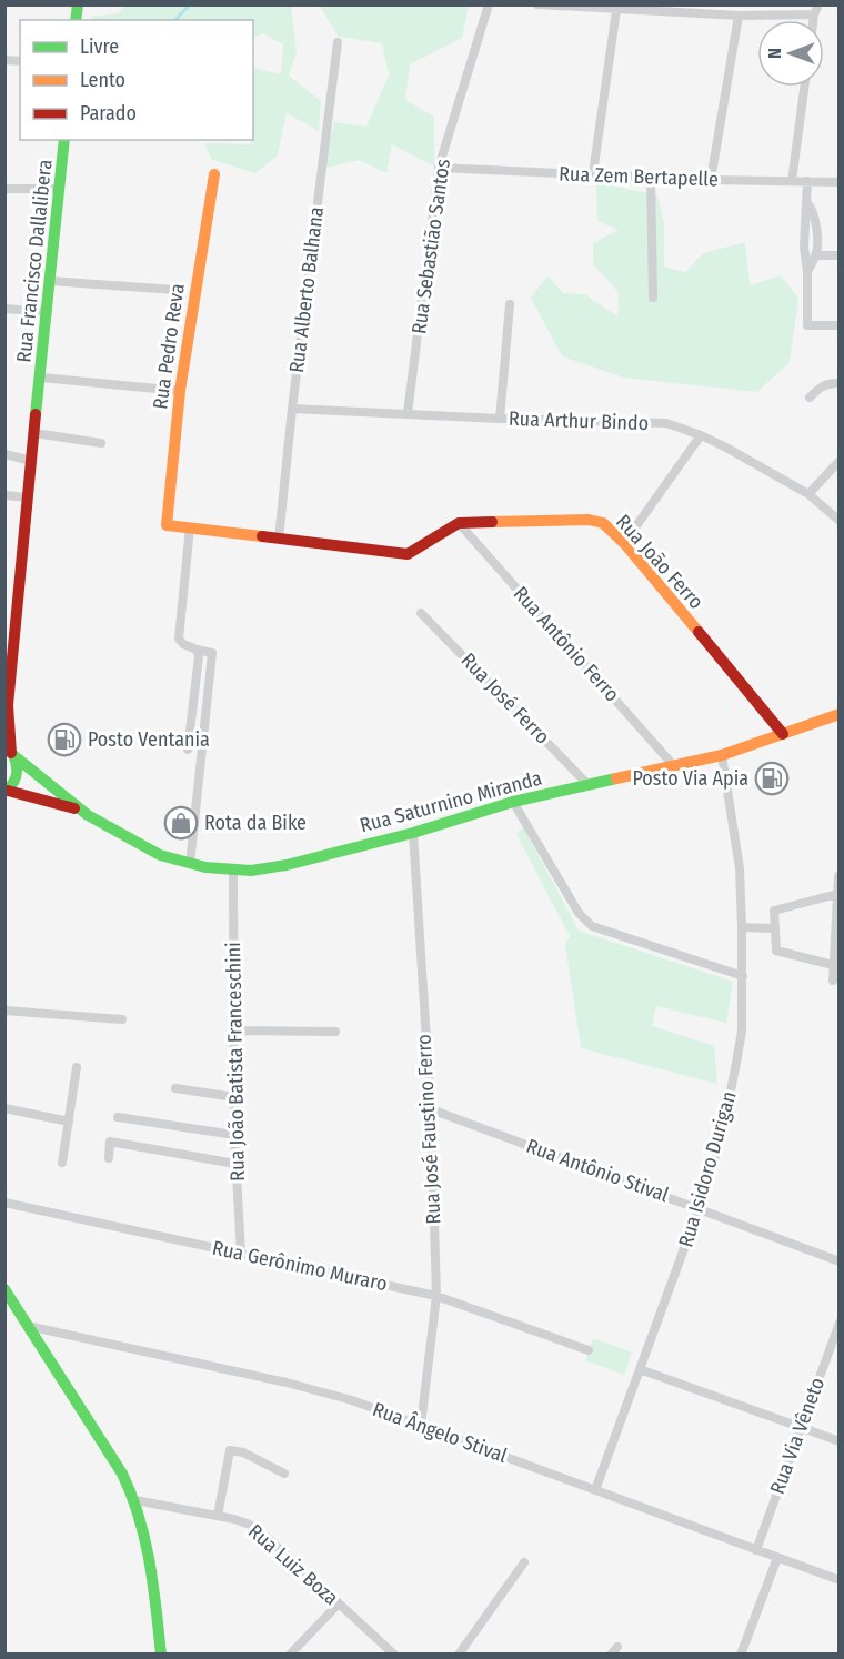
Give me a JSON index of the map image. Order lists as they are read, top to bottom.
{
  "streets": {
    "street": [
      "Rua Zem Bertapelle",
      "Rua Sebastião Santos",
      "Rua Francisco Dallalibera",
      "Rua Alberto Balhana",
      "Rua Pedro Reva",
      "Rua Arthur Bindo",
      "Rua João Ferro",
      "Rua Antônio Ferro",
      "Rua José Ferro",
      "Rua Saturnino Miranda",
      "Rua João Batista Franceschini",
      "Rua José Faustino Ferro",
      "Rua Isidoro Durigan",
      "Rua Antônio Stival",
      "Rua Gerônimo Muraro",
      "Rua Ângelo Stival",
      "Rua Via Vêneto",
      "Rua Luiz Boza"
    ]
  },
  "crossings": [
    ["Rua Zem Bertapelle", "Rua Sebastião Santos"],
    ["Rua Sebastião Santos", "Rua Arthur Bindo"],
    ["Rua Francisco Dallalibera", "Rua Saturnino Miranda"],
    ["Rua Alberto Balhana", "Rua Arthur Bindo"],
    ["Rua João Ferro", "Rua Antônio Ferro"],
    ["Rua João Ferro", "Rua Saturnino Miranda"],
    ["Rua Antônio Ferro", "Rua Saturnino Miranda"],
    ["Rua José Ferro", "Rua Saturnino Miranda"],
    ["Rua Saturnino Miranda", "Rua João Batista Franceschini"],
    ["Rua Saturnino Miranda", "Rua José Faustino Ferro"],
    ["Rua Saturnino Miranda", "Rua Isidoro Durigan"],
    ["Rua João Batista Franceschini", "Rua Gerônimo Muraro"],
    ["Rua José Faustino Ferro", "Rua Antônio Stival"],
    ["Rua José Faustino Ferro", "Rua Gerônimo Muraro"],
    ["Rua José Faustino Ferro", "Rua Ângelo Stival"],
    ["Rua Isidoro Durigan", "Rua Antônio Stival"],
    ["Rua Isidoro Durigan", "Rua Ângelo Stival"],
    ["Rua Ângelo Stival", "Rua Via Vêneto"]
  ],
  "places": {
    "fuel station": ["Posto Ventania", "Posto Via Apia"],
    "shop": ["Rota da Bike"]
  },
  "legend": ["Livre", "Lento", "Parado"],
  "north": "left"
}
